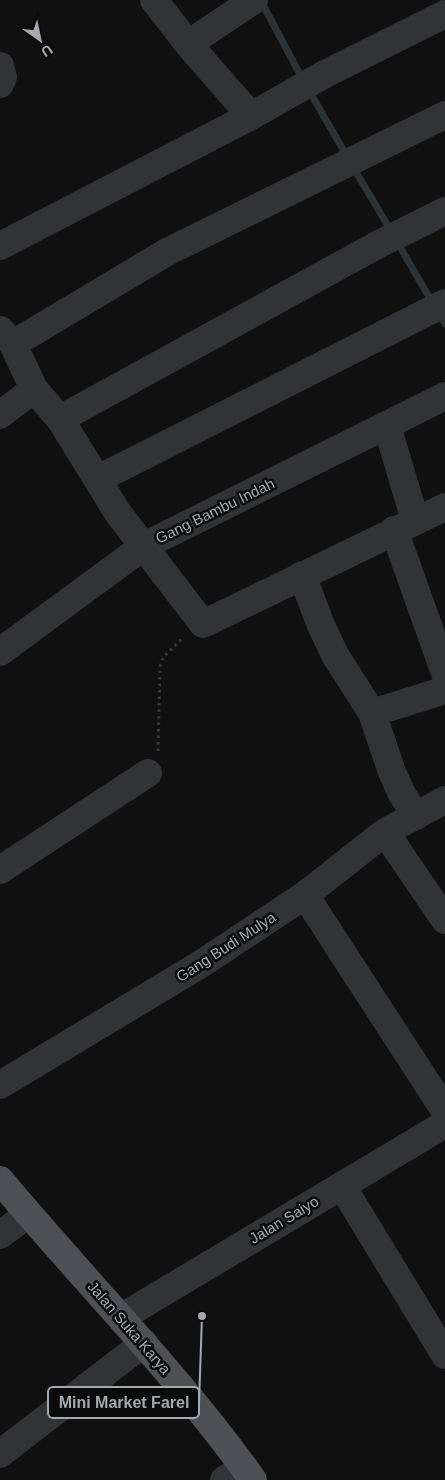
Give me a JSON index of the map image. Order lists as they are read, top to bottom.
{
  "streets": {
    "main road": ["Jalan Suka Karya"],
    "street": ["Gang Bambu Indah", "Gang Budi Mulya", "Jalan Saiyo"]
  },
  "crossings": [
    ["Jalan Saiyo", "Jalan Suka Karya"]
  ],
  "places": ["Mini Market Farel"],
  "north": "bottom right"
}
